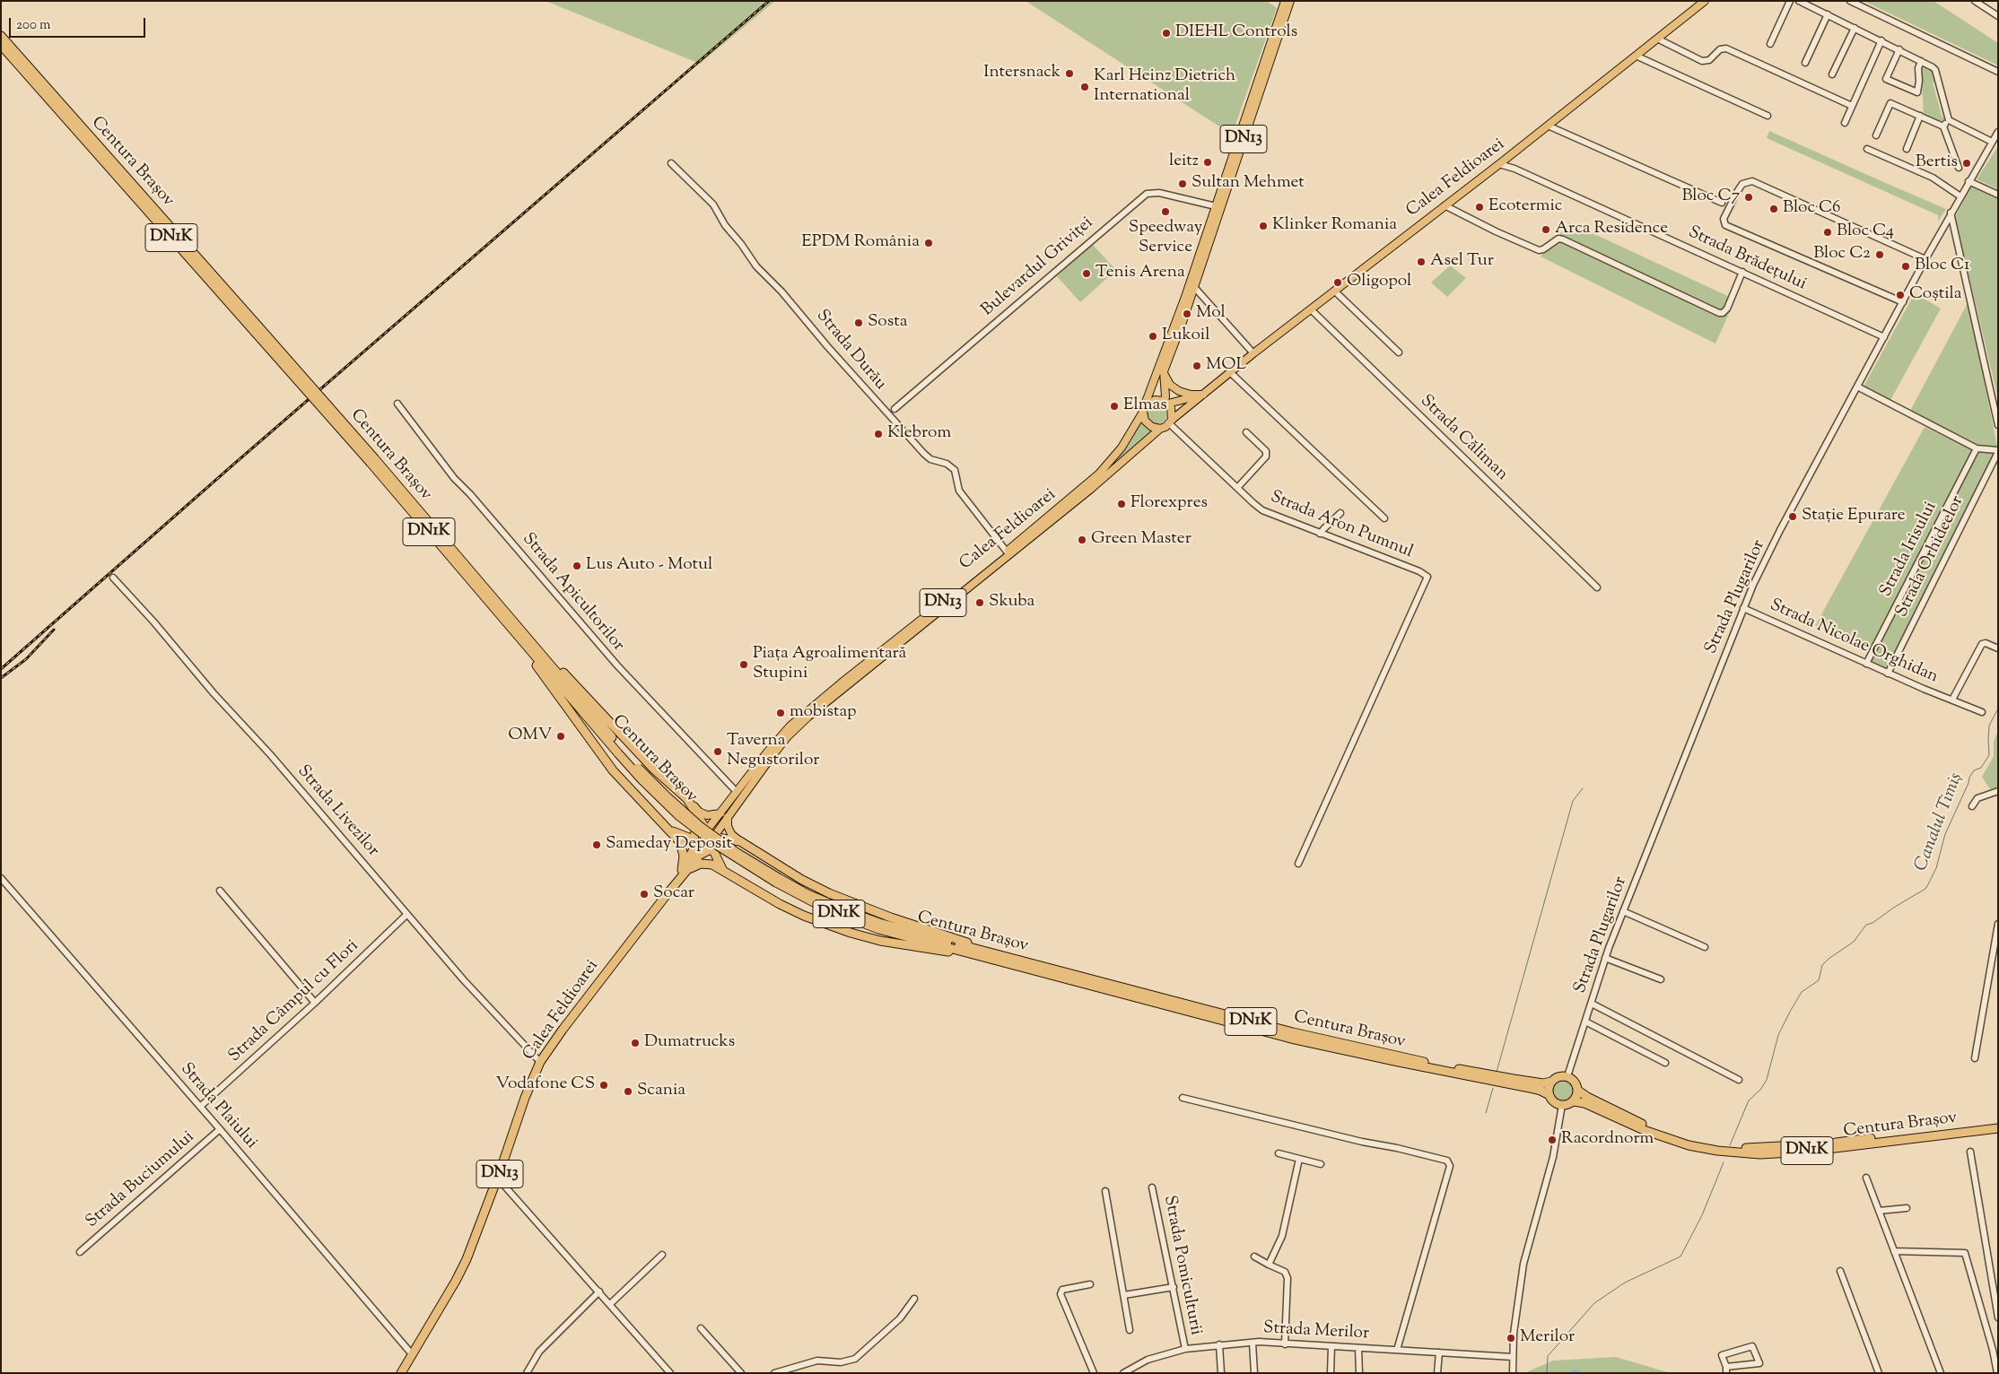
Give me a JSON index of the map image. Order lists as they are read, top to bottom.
{
  "streets": {
    "highway": [
      "DN13",
      "Centura Brașov",
      "Calea Feldioarei",
      "DN1K"
    ],
    "street": [
      "Strada Brădețului",
      "Bulevardul Griviței",
      "Strada Durău",
      "Strada Căliman",
      "Strada Aron Pumnul",
      "Strada Irisului",
      "Strada Orhideelor",
      "Strada Apicultorilor",
      "Strada Plugarilor",
      "Strada Nicolae Orghidan",
      "Strada Livezilor",
      "Strada Câmpul cu Flori",
      "Strada Plaiului",
      "Strada Buciumului",
      "Strada Pomiculturii",
      "Strada Merilor"
    ]
  },
  "crossings": [
    ["DN13", "Calea Feldioarei"],
    ["DN13", "Bulevardul Griviței"],
    ["DN13", "Strada Aron Pumnul"],
    ["Centura Brașov", "DN1K"],
    ["Centura Brașov", "Strada Plugarilor"],
    ["Calea Feldioarei", "Strada Brădețului"],
    ["Calea Feldioarei", "Strada Durău"],
    ["Calea Feldioarei", "Strada Căliman"],
    ["Calea Feldioarei", "Strada Aron Pumnul"],
    ["Calea Feldioarei", "Strada Apicultorilor"],
    ["Calea Feldioarei", "Strada Livezilor"],
    ["Calea Feldioarei", "Strada Plaiului"],
    ["Strada Brădețului", "Strada Plugarilor"],
    ["Strada Irisului", "Strada Nicolae Orghidan"],
    ["Strada Orhideelor", "Strada Nicolae Orghidan"],
    ["Strada Plugarilor", "Strada Nicolae Orghidan"],
    ["Strada Livezilor", "Strada Câmpul cu Flori"],
    ["Strada Câmpul cu Flori", "Strada Plaiului"],
    ["Strada Plaiului", "Strada Buciumului"],
    ["Strada Pomiculturii", "Strada Merilor"]
  ],
  "water": ["Canalul Timiș"],
  "places": [
    "DIEHL Controls",
    "Intersnack",
    "Karl Heinz Dietrich International",
    "leitz",
    "Bertis",
    "Sultan Mehmet",
    "Bloc C7",
    "Ecotermic",
    "Bloc C6",
    "Speedway Service",
    "Klinker Romania",
    "Arca Residence",
    "Bloc C4",
    "EPDM România",
    "Bloc C2",
    "Asel Tur",
    "Bloc C1",
    "Tenis Arena",
    "Oligopol",
    "Coștila",
    "Mol",
    "Sosta",
    "Lukoil",
    "MOL",
    "Elmas",
    "Klebrom",
    "Florexpres",
    "Stație Epurare",
    "Green Master",
    "Lus Auto - Motul",
    "Skuba",
    "Piața Agroalimentară Stupini",
    "mobistap",
    "OMV",
    "Taverna Negustorilor",
    "Sameday Deposit",
    "Socar",
    "Dumatrucks",
    "Vodafone CS",
    "Scania",
    "Racordnorm",
    "Merilor"
  ],
  "scale_bar": "200 m"
}
